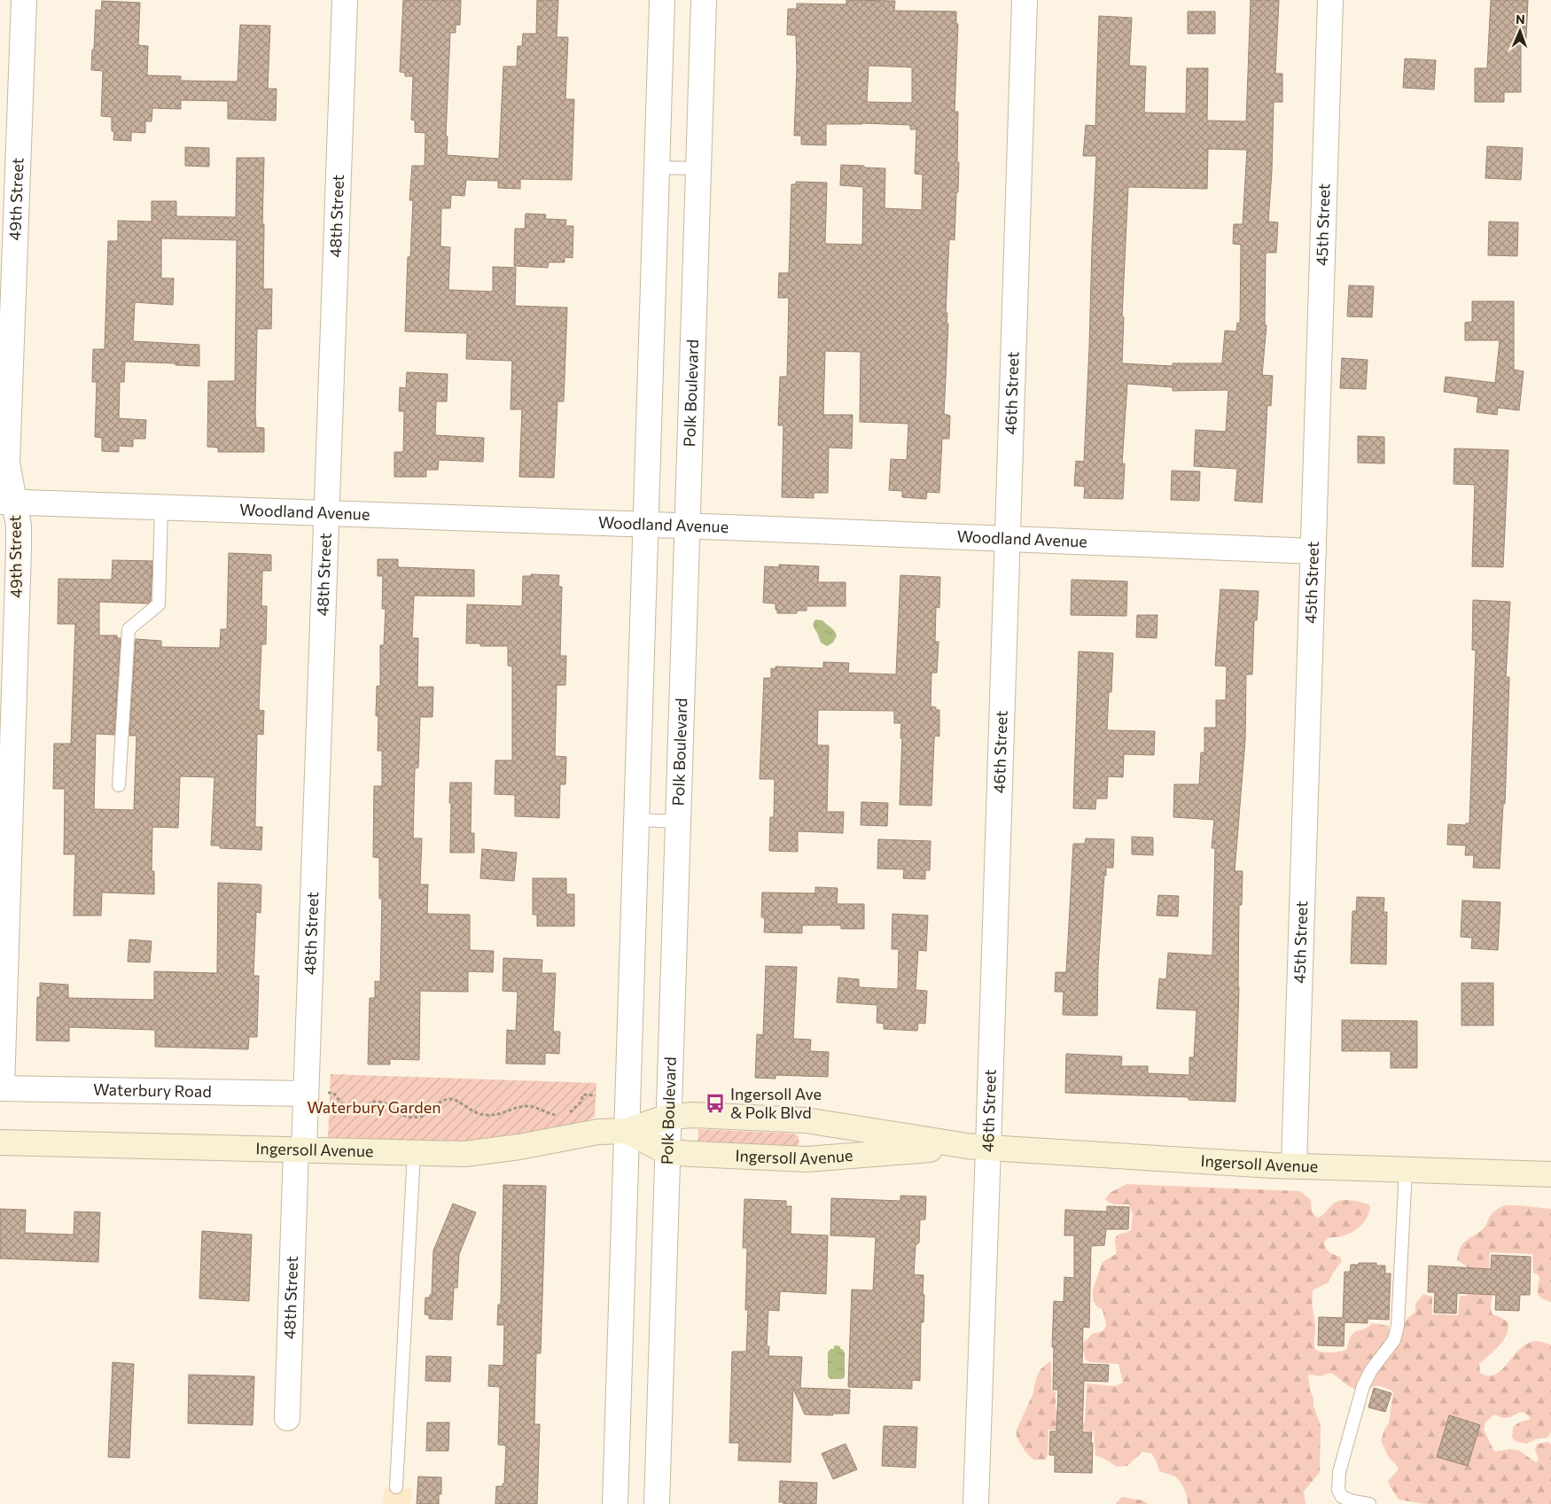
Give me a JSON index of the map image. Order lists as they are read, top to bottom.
{
  "streets": {
    "main road": ["Ingersoll Avenue"],
    "street": [
      "49th Street",
      "48th Street",
      "45th Street",
      "Polk Boulevard",
      "46th Street",
      "Woodland Avenue",
      "Waterbury Road"
    ]
  },
  "crossings": [
    ["49th Street", "Woodland Avenue"],
    ["49th Street", "Waterbury Road"],
    ["48th Street", "Woodland Avenue"],
    ["48th Street", "Waterbury Road"],
    ["48th Street", "Ingersoll Avenue"],
    ["45th Street", "Woodland Avenue"],
    ["45th Street", "Ingersoll Avenue"],
    ["Polk Boulevard", "Woodland Avenue"],
    ["Polk Boulevard", "Ingersoll Avenue"],
    ["46th Street", "Woodland Avenue"],
    ["46th Street", "Ingersoll Avenue"]
  ],
  "parks": ["Waterbury Garden"],
  "places": {
    "bus stop": ["Ingersoll Ave & Polk Blvd"]
  },
  "north": "top"
}
